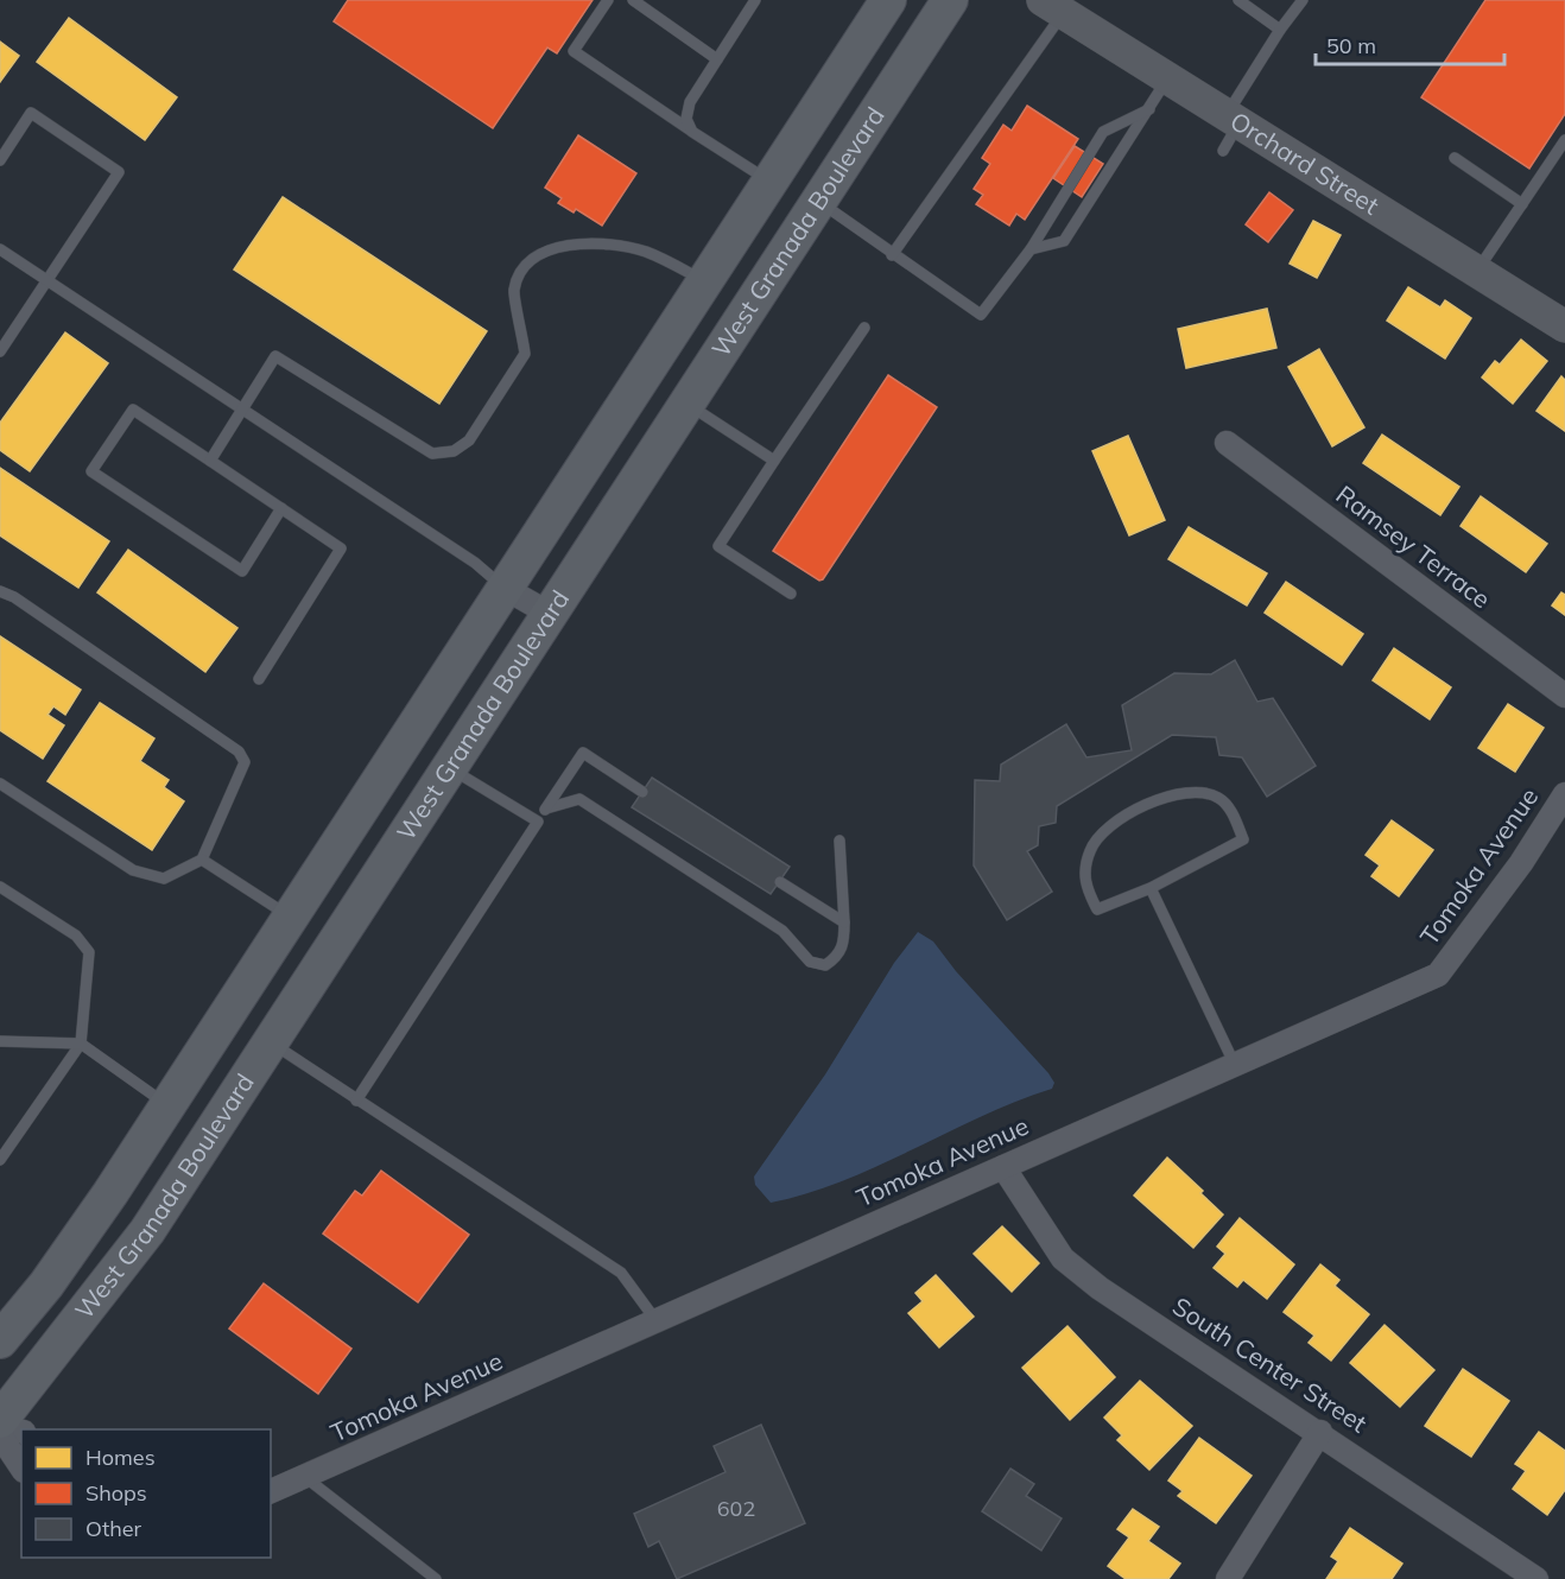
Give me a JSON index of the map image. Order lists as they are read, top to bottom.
{
  "streets": {
    "main road": ["West Granada Boulevard"],
    "street": [
      "Orchard Street",
      "Ramsey Terrace",
      "Tomoka Avenue",
      "South Center Street"
    ]
  },
  "crossings": [
    ["Tomoka Avenue", "South Center Street"]
  ],
  "house_numbers": ["602"],
  "legend": ["Homes", "Shops", "Other"],
  "scale_bar": "50 m"
}
